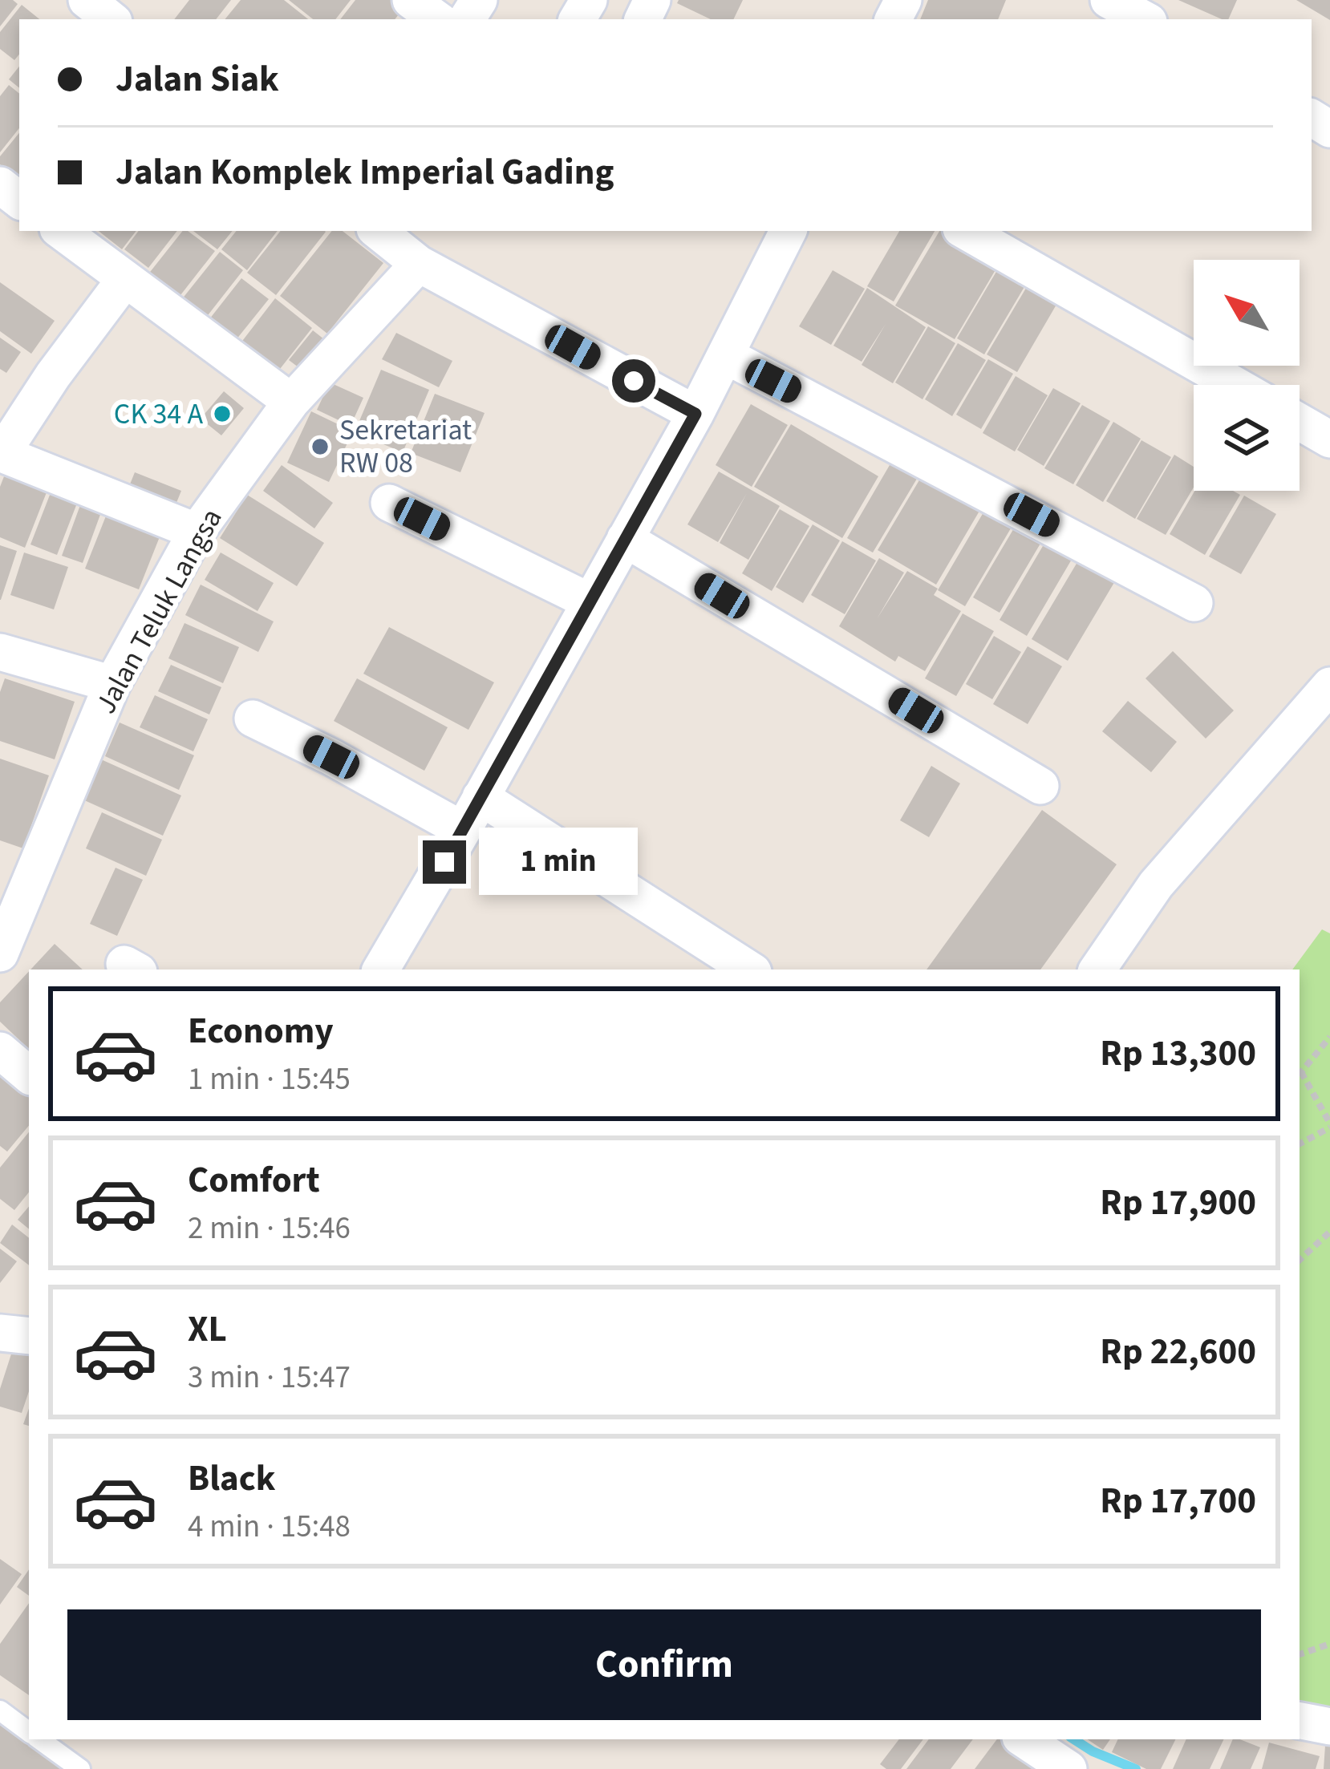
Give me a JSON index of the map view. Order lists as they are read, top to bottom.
{
  "streets": {
    "street": ["Jalan Teluk Langsa"]
  },
  "places": ["CK 34 A", "Sekretariat RW 08"],
  "north": "top left",
  "page": {
    "banner": ["Jalan Siak", "Jalan Komplek Imperial Gading"],
    "bubble": "1 min",
    "list": [
      {
        "name": "Economy",
        "note": "1 min · 15:45",
        "value": "Rp 13,300"
      },
      {
        "name": "Comfort",
        "note": "2 min · 15:46",
        "value": "Rp 17,900"
      },
      {
        "name": "XL",
        "note": "3 min · 15:47",
        "value": "Rp 22,600"
      },
      {
        "name": "Black",
        "note": "4 min · 15:48",
        "value": "Rp 17,700"
      }
    ],
    "buttons": "Confirm"
  }
}
